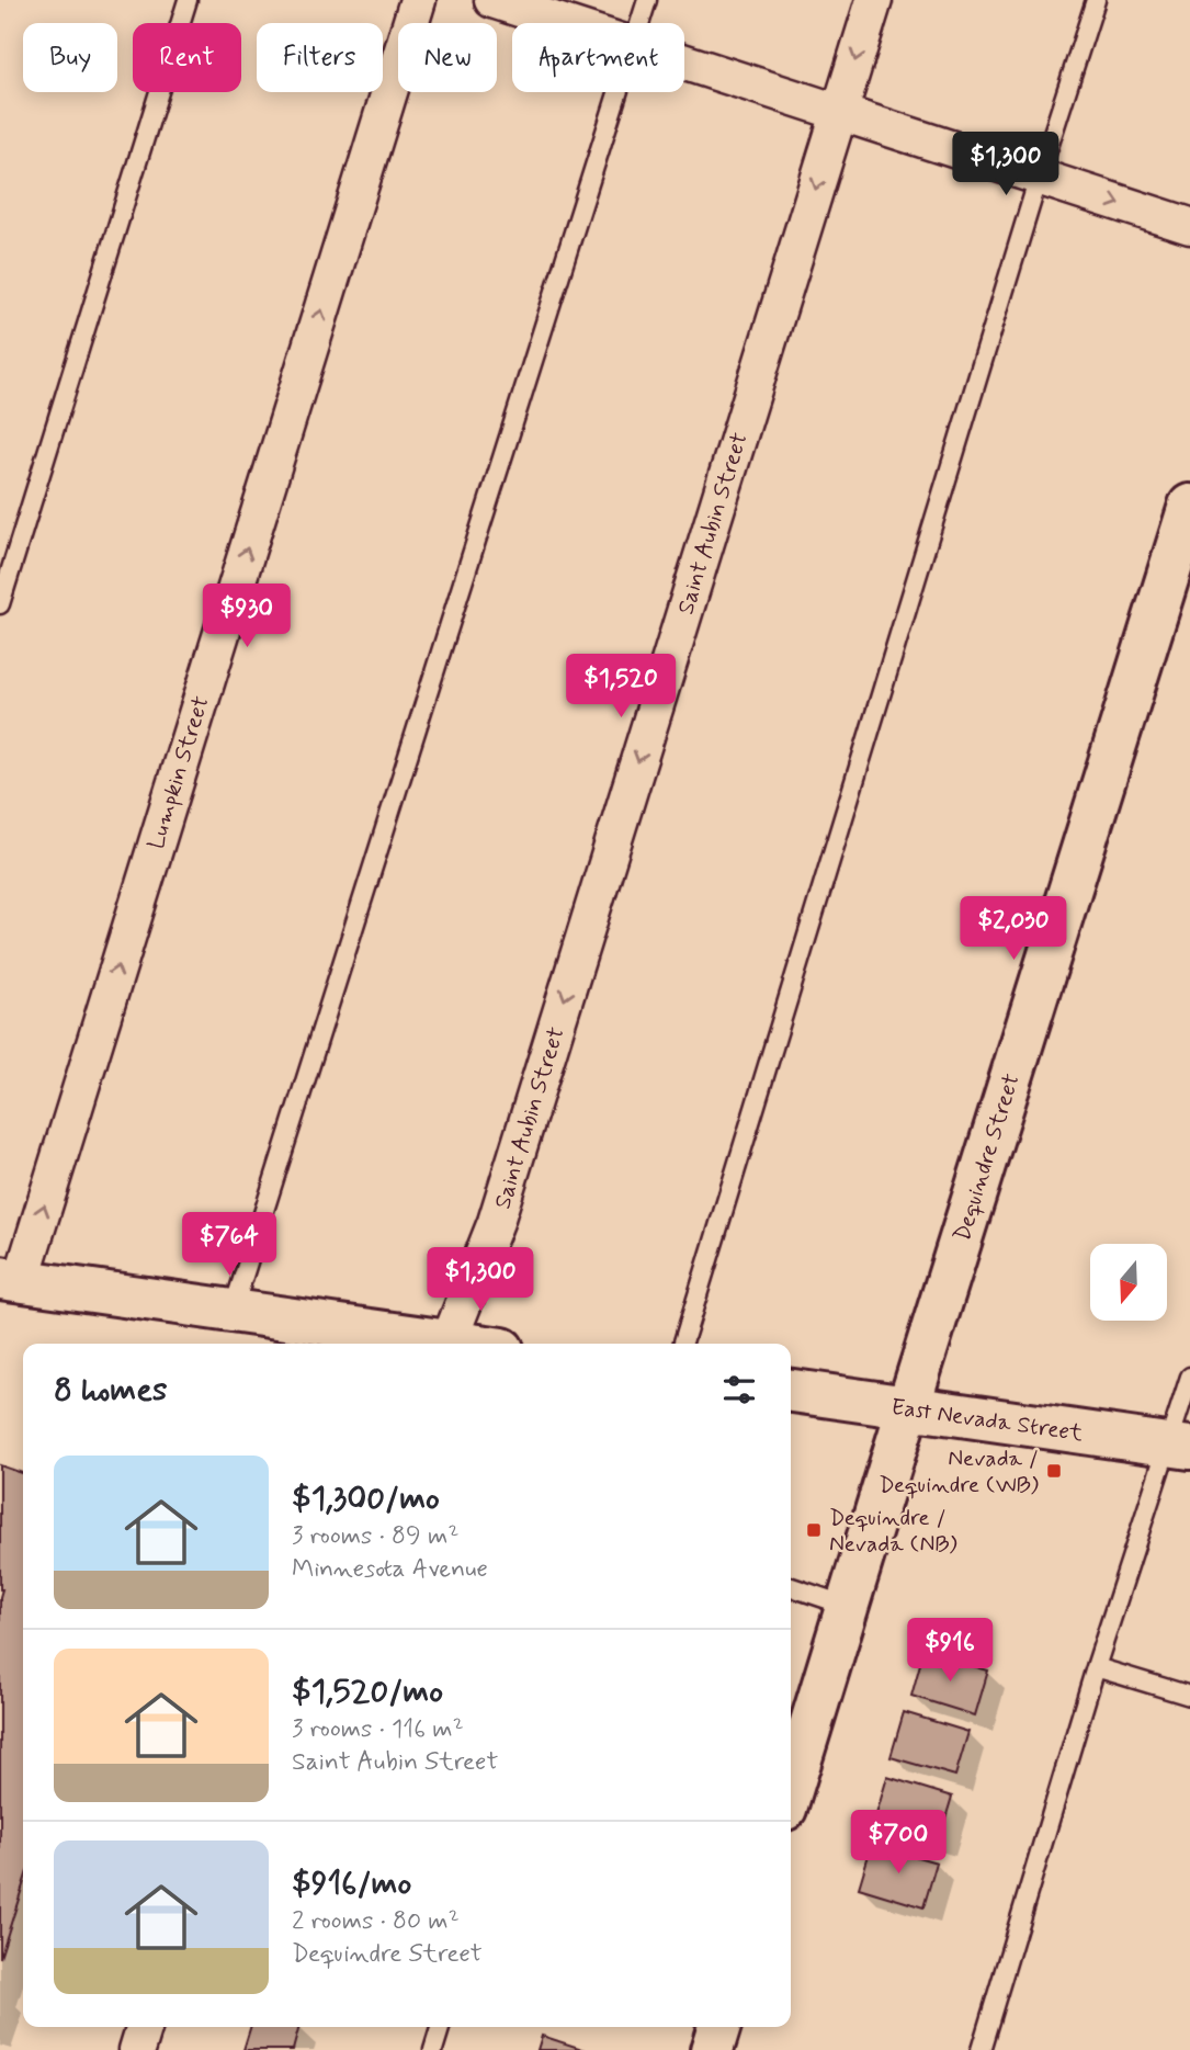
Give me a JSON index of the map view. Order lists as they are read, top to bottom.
{
  "streets": {
    "street": [
      "Saint Aubin Street",
      "Lumpkin Street",
      "Dequindre Street",
      "East Nevada Street"
    ]
  },
  "crossings": [
    ["Dequindre Street", "East Nevada Street"]
  ],
  "one_way": ["Saint Aubin Street", "Lumpkin Street"],
  "places": {
    "transit": ["Nevada / Dequindre (WB)", "Dequindre / Nevada (NB)"]
  },
  "north": "bottom",
  "page": {
    "chip": [
      "Buy",
      "Rent",
      "Filters",
      "New",
      "Apartment"
    ],
    "price": [
      "$1,300",
      "$930",
      "$1,520",
      "$2,030",
      "$764",
      "$1,300",
      "$916",
      "$700"
    ],
    "heading": "8 homes",
    "list": [
      {
        "name": "$1,300/mo",
        "note": "3 rooms · 89 m² · Minnesota Avenue"
      },
      {
        "name": "$1,520/mo",
        "note": "3 rooms · 116 m² · Saint Aubin Street"
      },
      {
        "name": "$916/mo",
        "note": "2 rooms · 80 m² · Dequindre Street"
      }
    ]
  }
}
